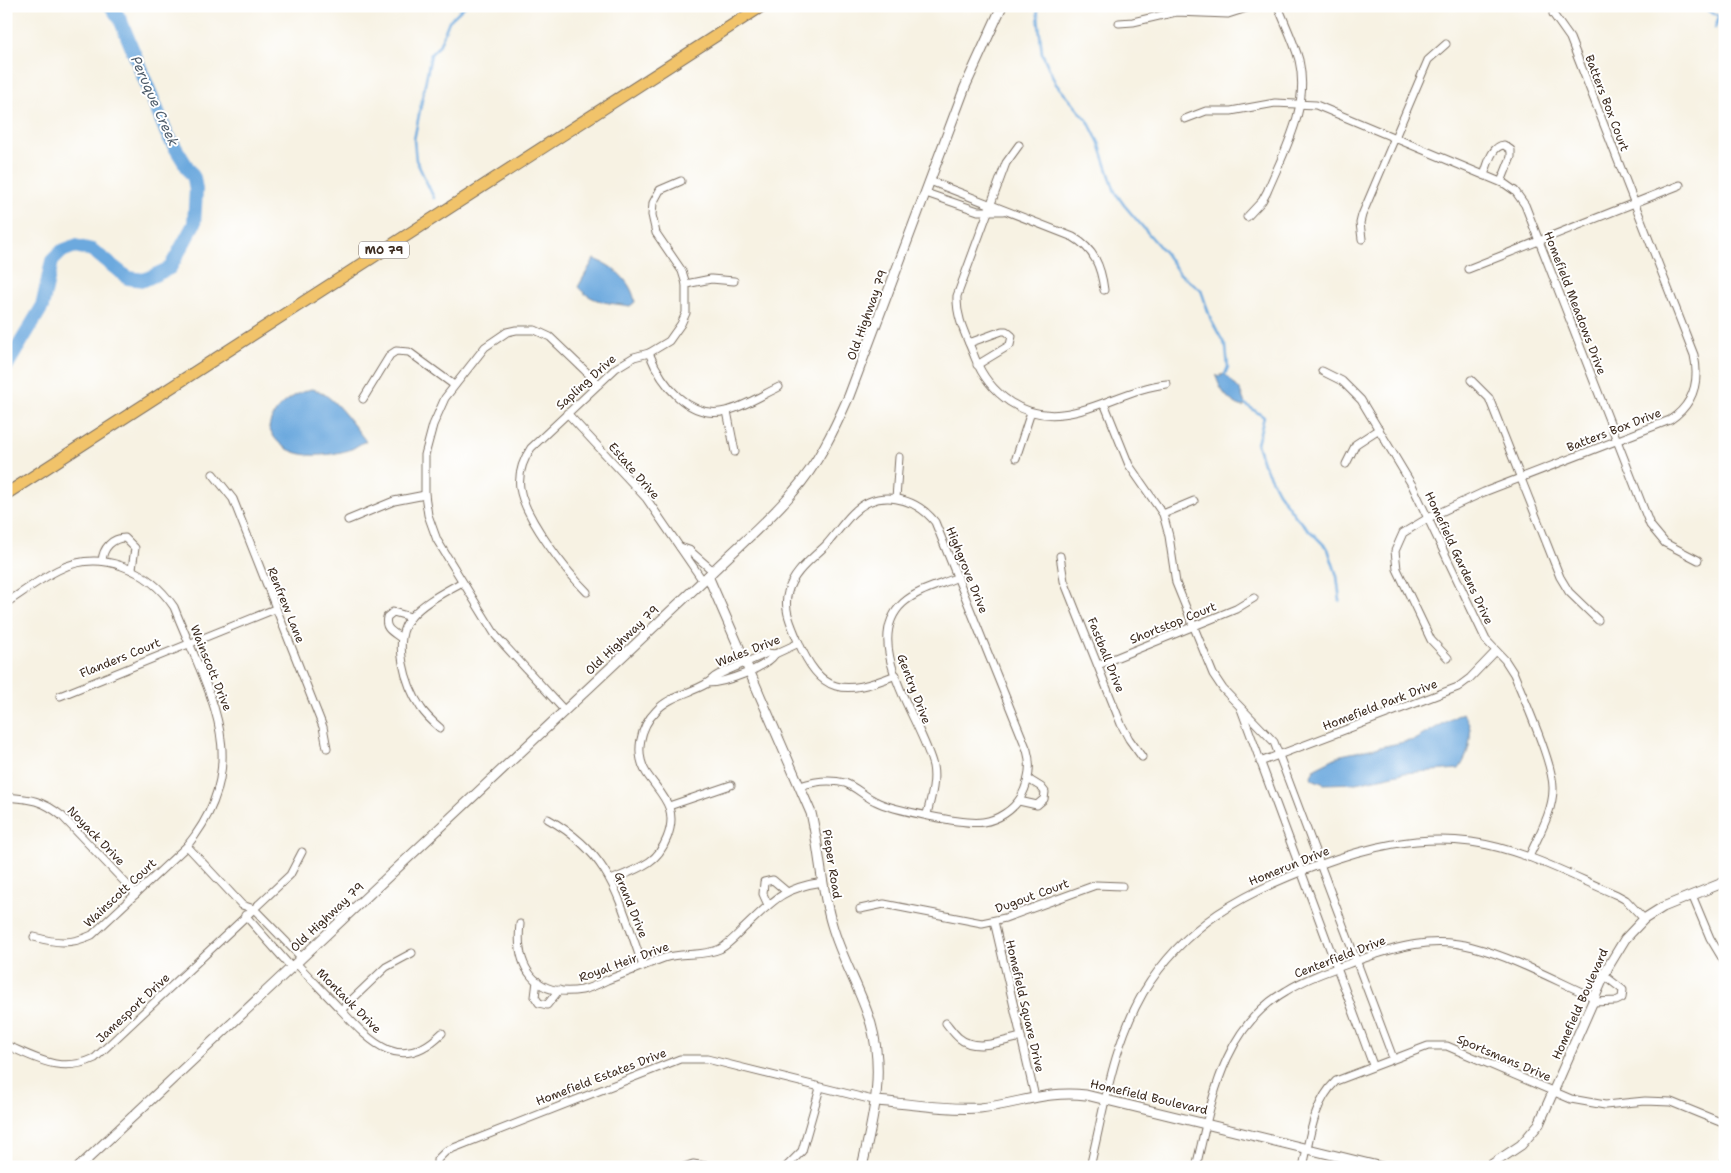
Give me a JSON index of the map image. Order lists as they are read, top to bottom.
{
  "streets": {
    "main road": ["MO 79"],
    "street": [
      "Batters Box Court",
      "Homefield Meadows Drive",
      "Old Highway 79",
      "Sapling Drive",
      "Batters Box Drive",
      "Estate Drive",
      "Homefield Gardens Drive",
      "Highgrove Drive",
      "Renfrew Lane",
      "Shortstop Court",
      "Wales Drive",
      "Fastball Drive",
      "Flanders Court",
      "Wainscott Drive",
      "Gentry Drive",
      "Homefield Park Drive",
      "Noyack Drive",
      "Pieper Road",
      "Homerun Drive",
      "Wainscott Court",
      "Dugout Court",
      "Grand Drive",
      "Centerfield Drive",
      "Royal Heir Drive",
      "Montauk Drive",
      "Homefield Boulevard",
      "Homefield Square Drive",
      "Jamesport Drive",
      "Sportsmans Drive",
      "Homefield Estates Drive"
    ]
  },
  "crossings": [
    ["Batters Box Court", "Batters Box Drive"],
    ["Homefield Meadows Drive", "Batters Box Drive"],
    ["Old Highway 79", "Estate Drive"],
    ["Old Highway 79", "Pieper Road"],
    ["Old Highway 79", "Montauk Drive"],
    ["Sapling Drive", "Estate Drive"],
    ["Batters Box Drive", "Homefield Gardens Drive"],
    ["Estate Drive", "Pieper Road"],
    ["Homefield Gardens Drive", "Homefield Park Drive"],
    ["Homefield Gardens Drive", "Homerun Drive"],
    ["Highgrove Drive", "Wales Drive"],
    ["Highgrove Drive", "Gentry Drive"],
    ["Renfrew Lane", "Flanders Court"],
    ["Shortstop Court", "Fastball Drive"],
    ["Wales Drive", "Pieper Road"],
    ["Wales Drive", "Grand Drive"],
    ["Flanders Court", "Wainscott Drive"],
    ["Wainscott Drive", "Wainscott Court"],
    ["Noyack Drive", "Wainscott Court"],
    ["Pieper Road", "Royal Heir Drive"],
    ["Pieper Road", "Homefield Boulevard"],
    ["Pieper Road", "Homefield Estates Drive"],
    ["Homerun Drive", "Homefield Boulevard"],
    ["Dugout Court", "Homefield Square Drive"],
    ["Grand Drive", "Royal Heir Drive"],
    ["Centerfield Drive", "Homefield Boulevard"],
    ["Homefield Boulevard", "Homefield Square Drive"],
    ["Homefield Boulevard", "Sportsmans Drive"],
    ["Homefield Boulevard", "Homefield Estates Drive"]
  ],
  "water": ["Peruque Creek"]
}
